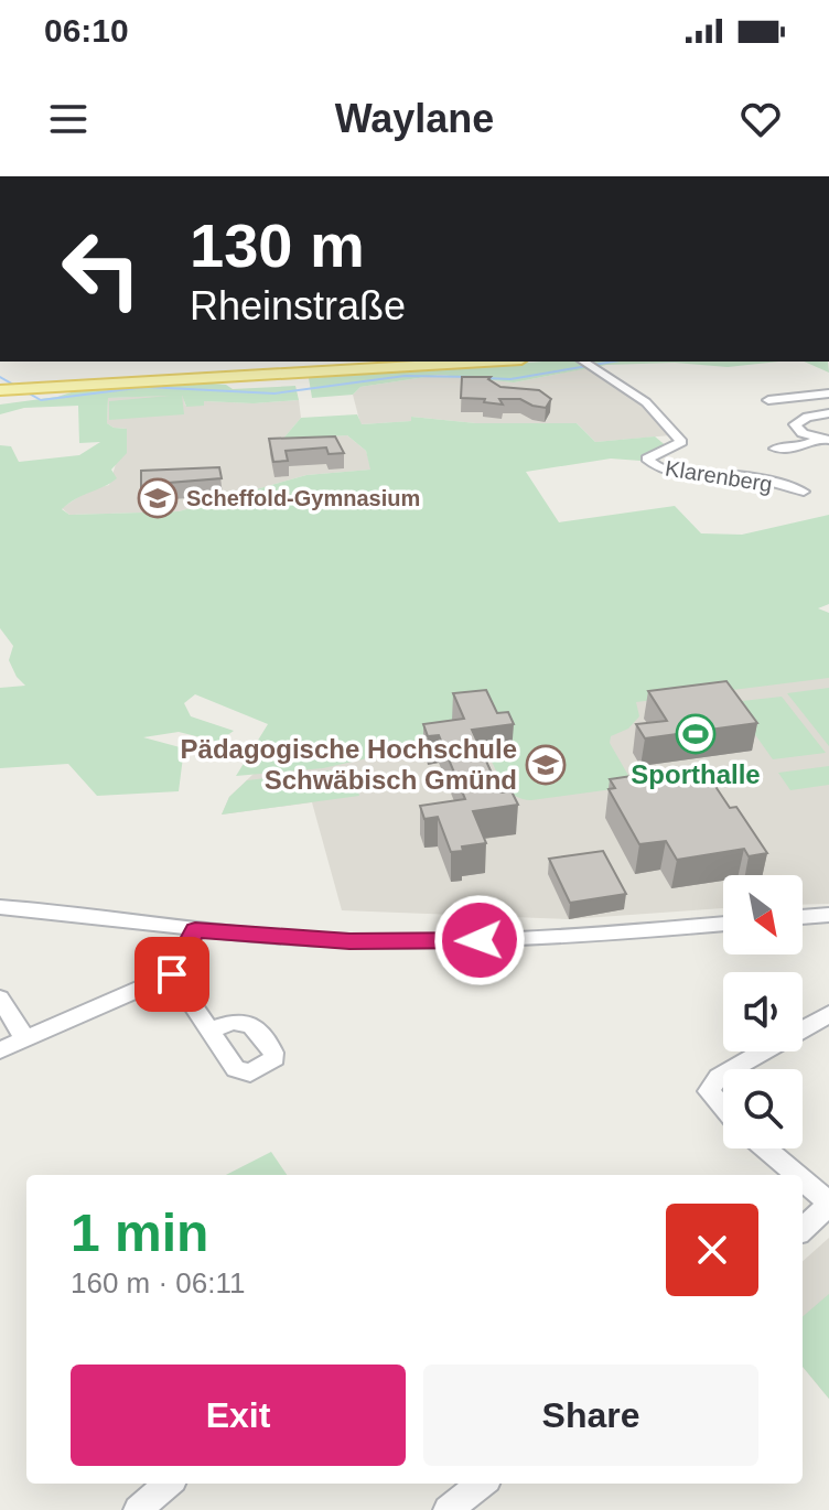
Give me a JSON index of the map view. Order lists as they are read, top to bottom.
{
  "streets": {
    "street": ["Klarenberg"]
  },
  "places": {
    "school or university": ["Scheffold-Gymnasium", "Pädagogische Hochschule Schwäbisch Gmünd"],
    "sports": ["Sporthalle"]
  },
  "north": "bottom right",
  "page": {
    "status": "06:10",
    "header": "Waylane",
    "turn": ["130 m", "Rheinstraße"],
    "heading": ["1 min", "160 m · 06:11"],
    "buttons": ["Exit", "Share"]
  }
}
